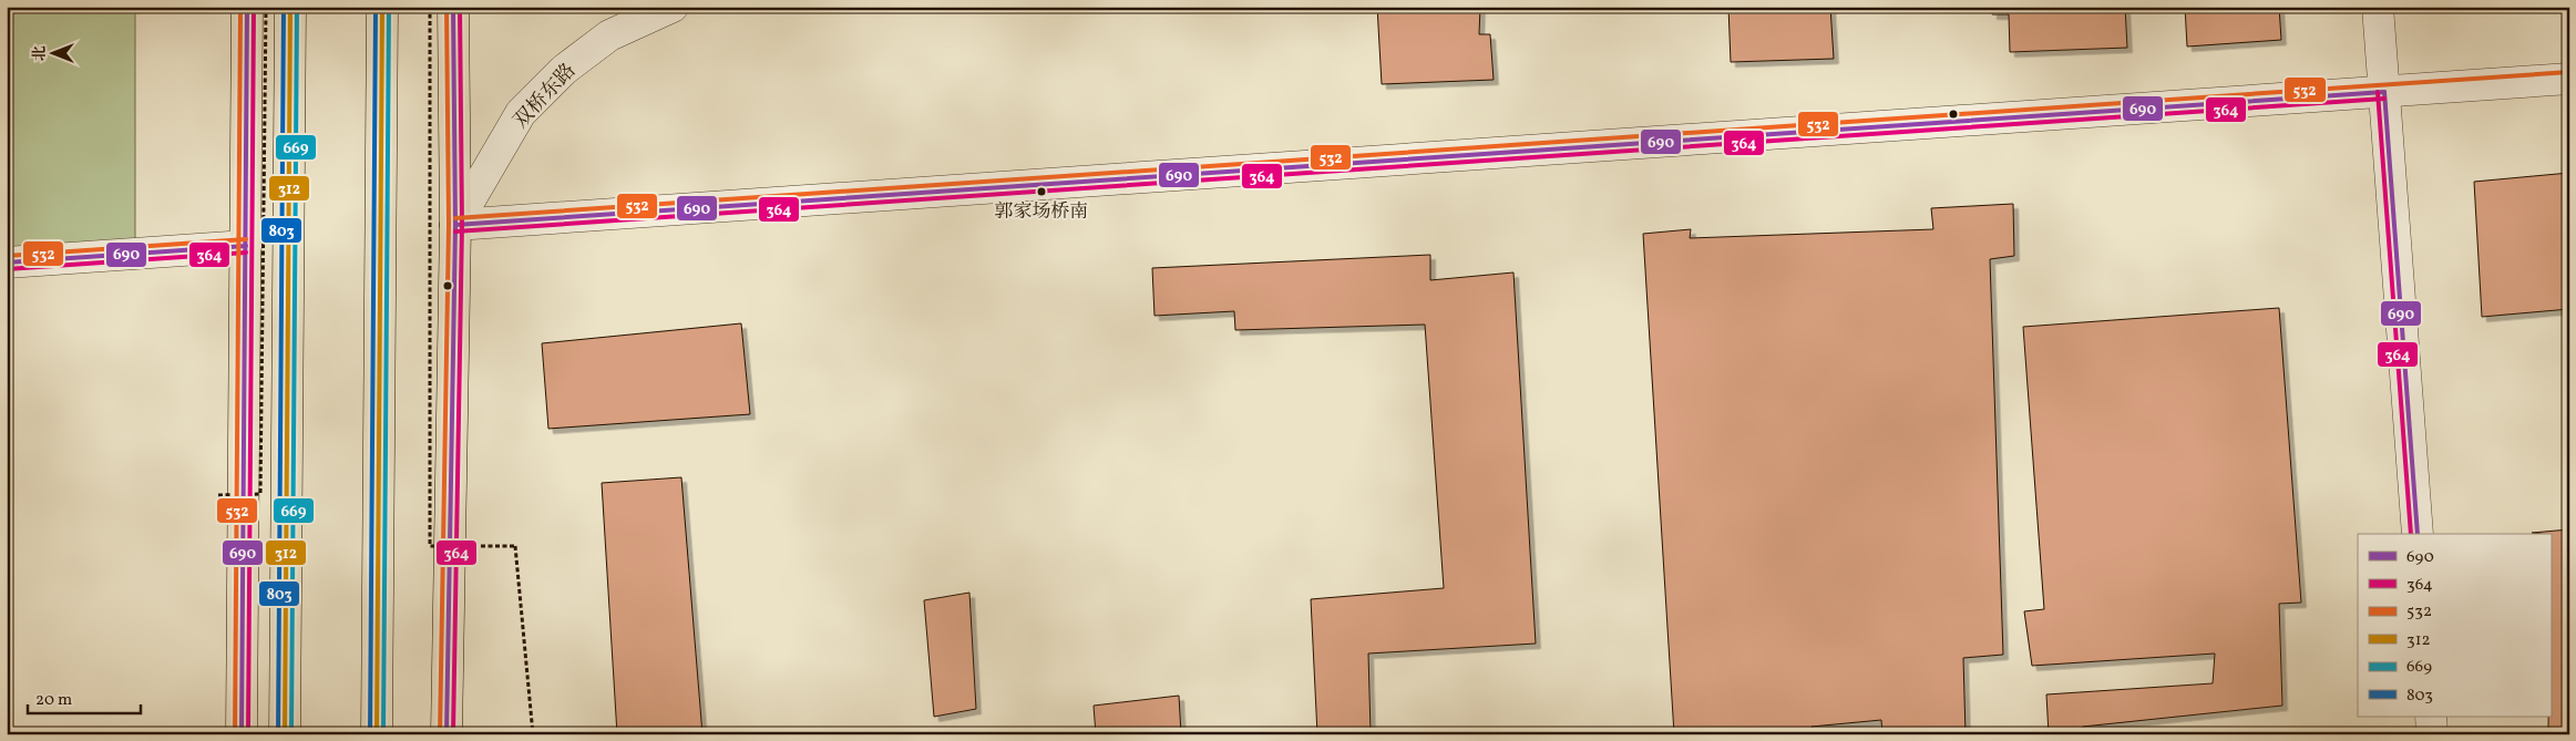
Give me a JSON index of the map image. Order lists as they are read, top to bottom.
{
  "streets": {
    "street": ["双桥东路"]
  },
  "places": ["郭家场桥南"],
  "lines": [
    "transit line 690",
    "transit line 364",
    "transit line 532",
    "transit line 312",
    "transit line 669",
    "transit line 803"
  ],
  "legend": [
    "690",
    "364",
    "532",
    "312",
    "669",
    "803"
  ],
  "scale_bar": "20 m",
  "north": "left"
}
